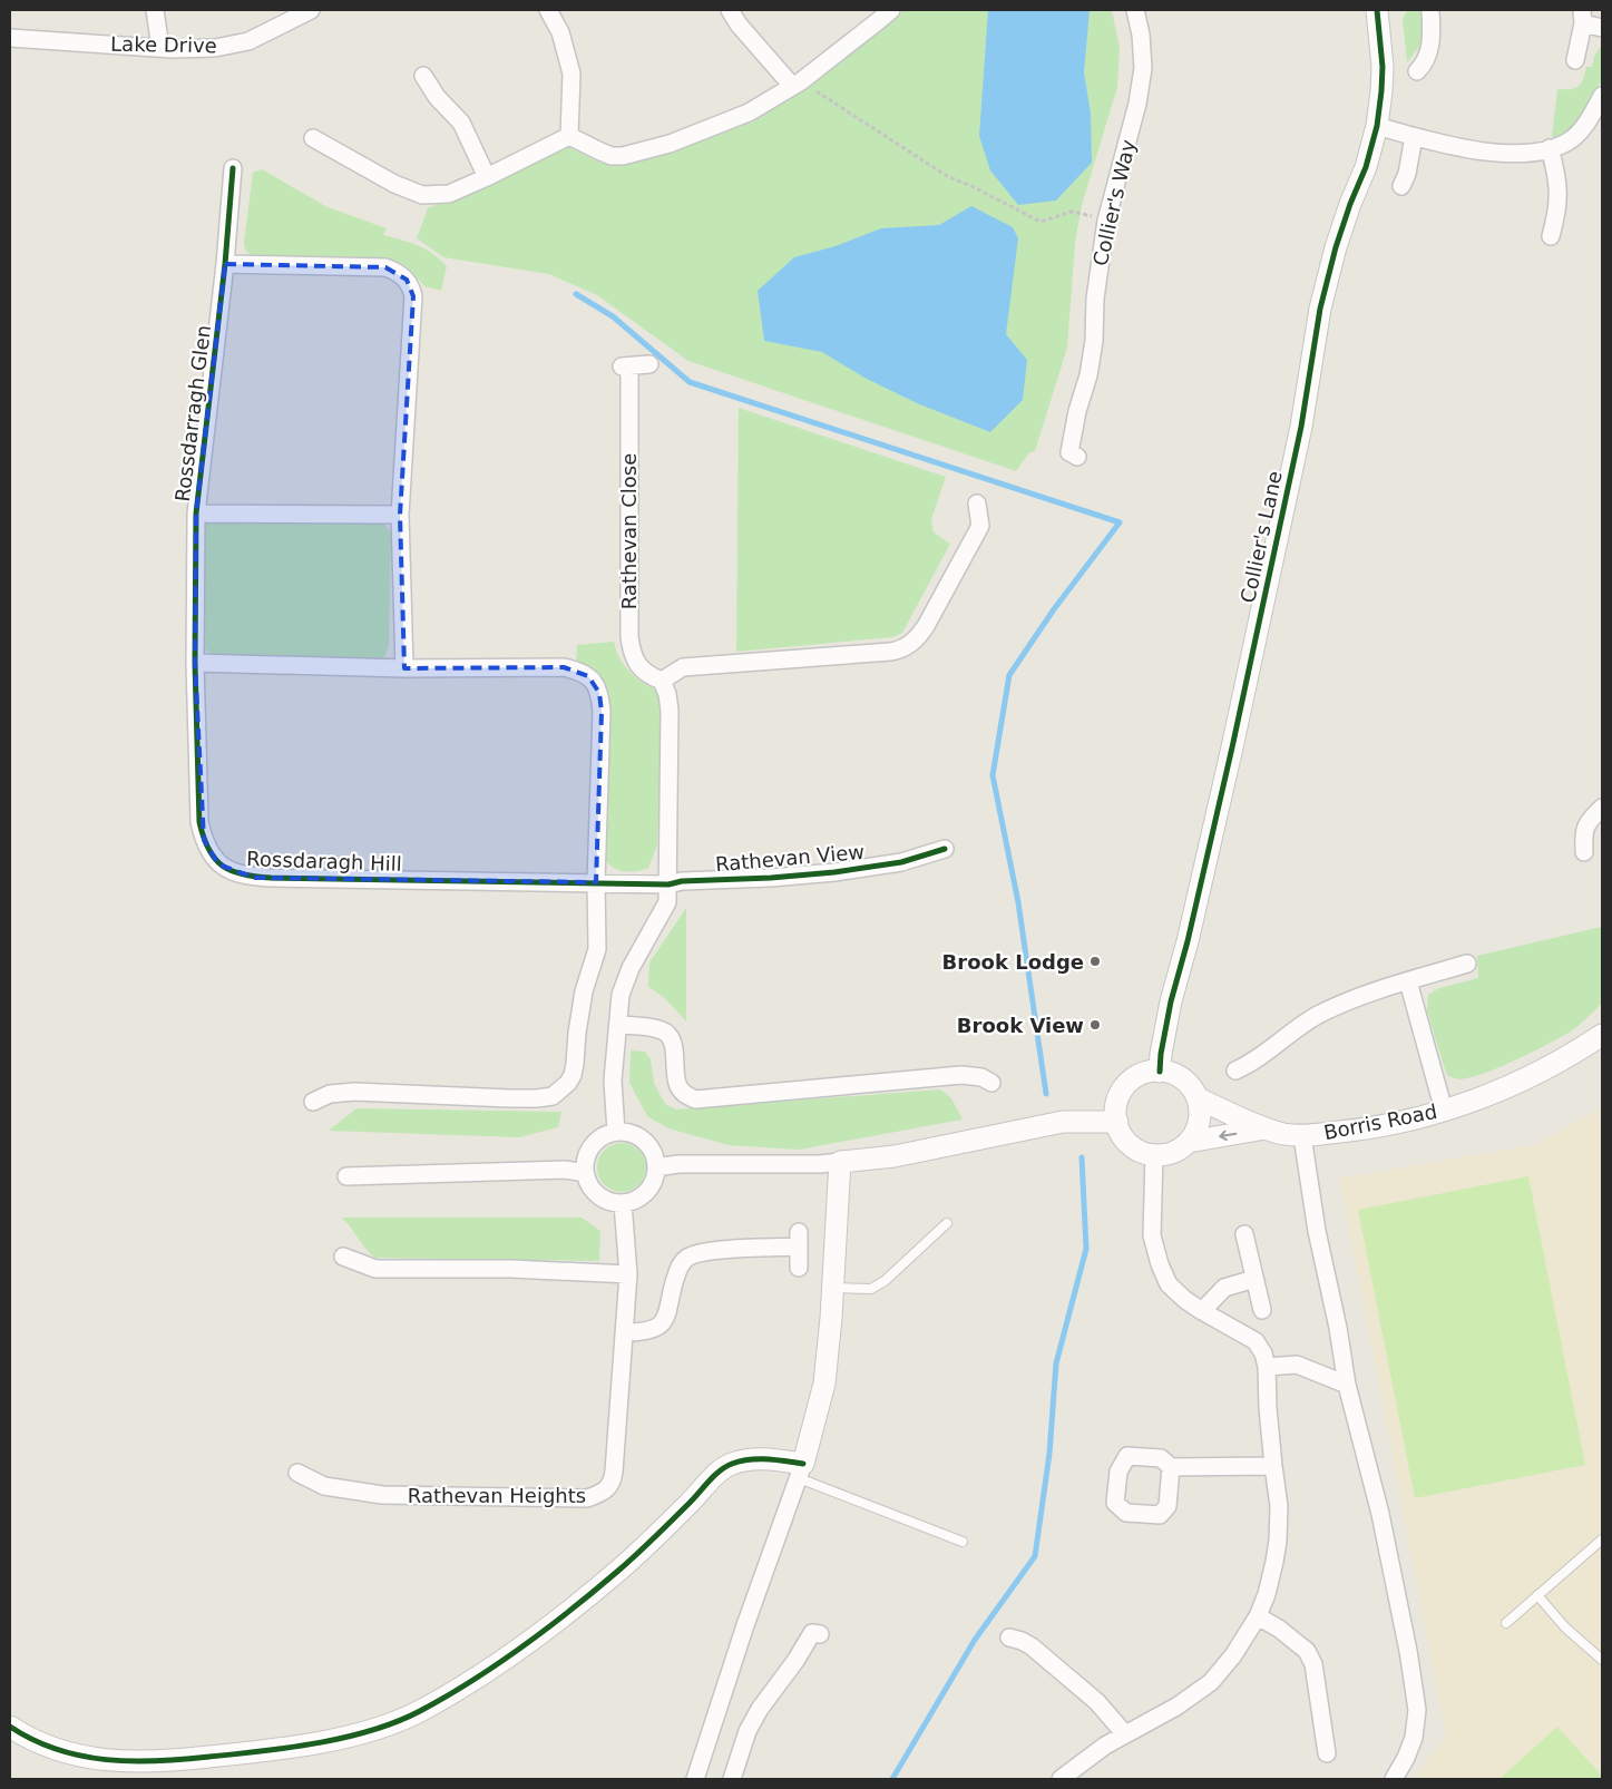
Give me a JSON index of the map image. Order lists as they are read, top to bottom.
{
  "streets": {
    "street": [
      "Lake Drive",
      "Collier's Way",
      "Rossdarragh Glen",
      "Rathevan Close",
      "Collier's Lane",
      "Rathevan View",
      "Rossdaragh Hill",
      "Borris Road",
      "Rathevan Heights"
    ]
  },
  "crossings": [
    ["Rossdarragh Glen", "Rossdaragh Hill"],
    ["Collier's Lane", "Borris Road"],
    ["Rathevan View", "Rossdaragh Hill"]
  ],
  "places": ["Brook Lodge", "Brook View"]
}
